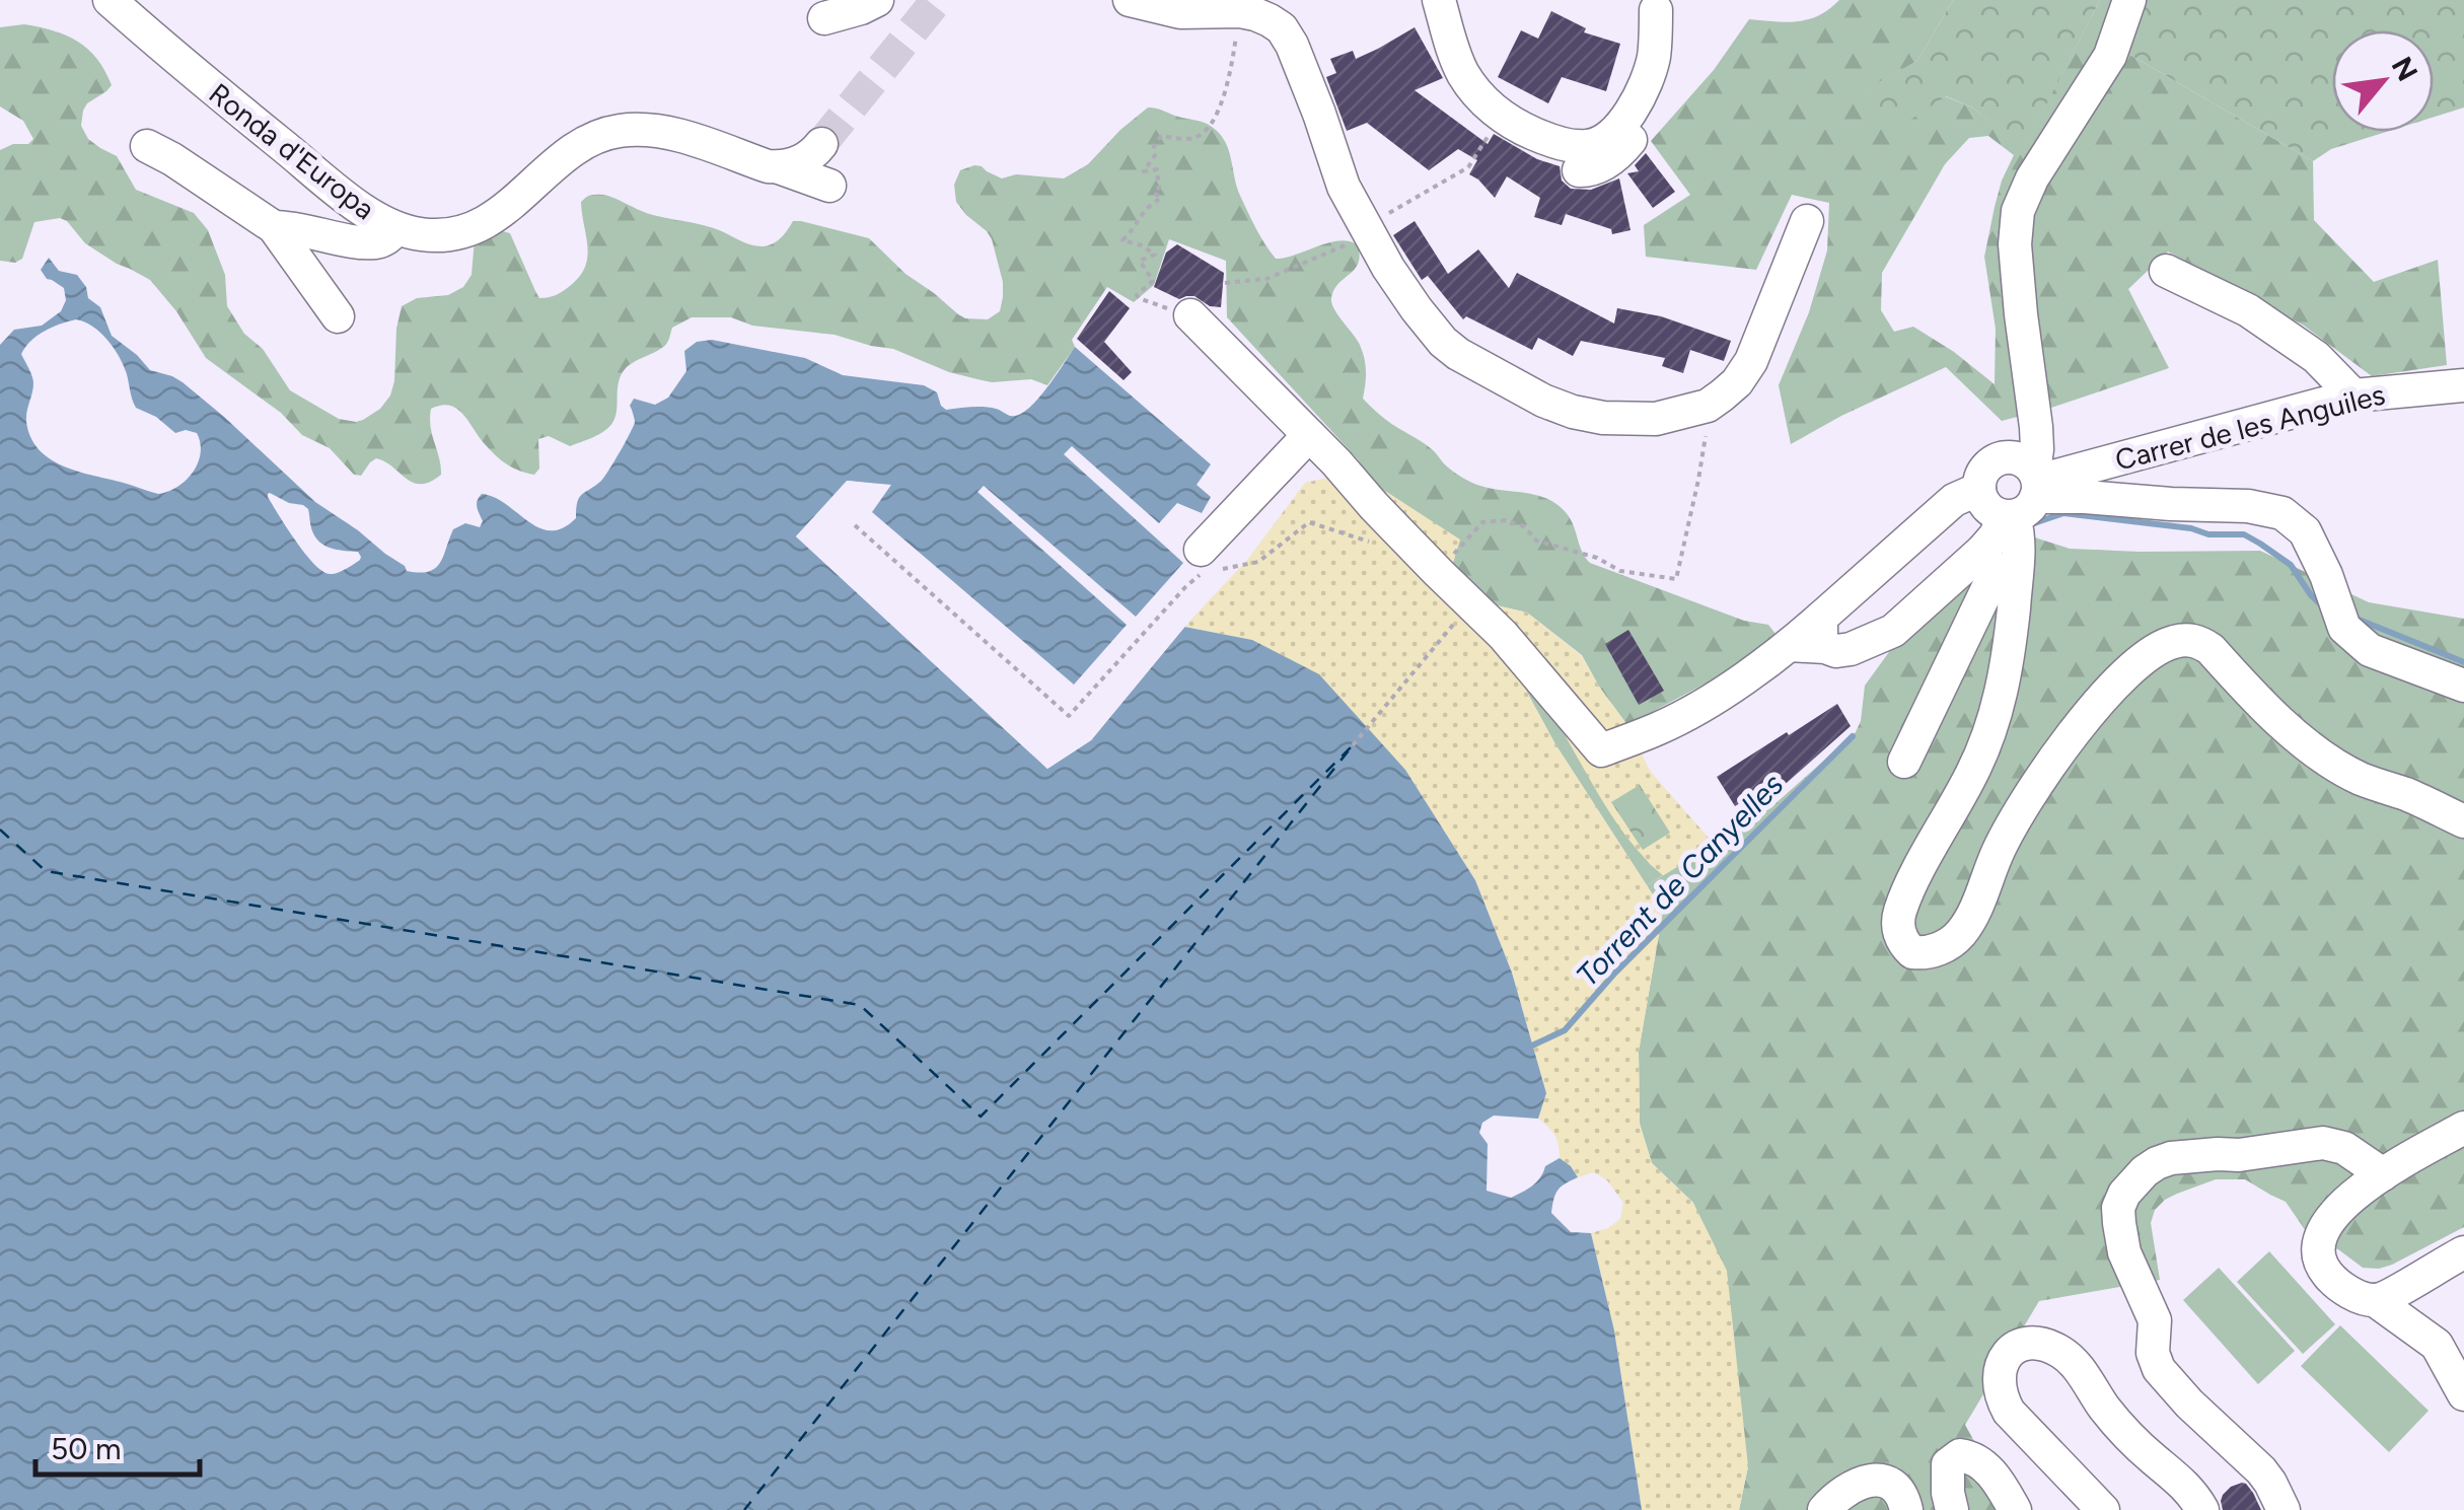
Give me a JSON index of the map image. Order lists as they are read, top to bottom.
{
  "streets": {
    "street": ["Ronda d'Europa", "Carrer de les Anguiles"]
  },
  "water": ["Torrent de Canyelles"],
  "scale_bar": "50 m",
  "north": "top right"
}
